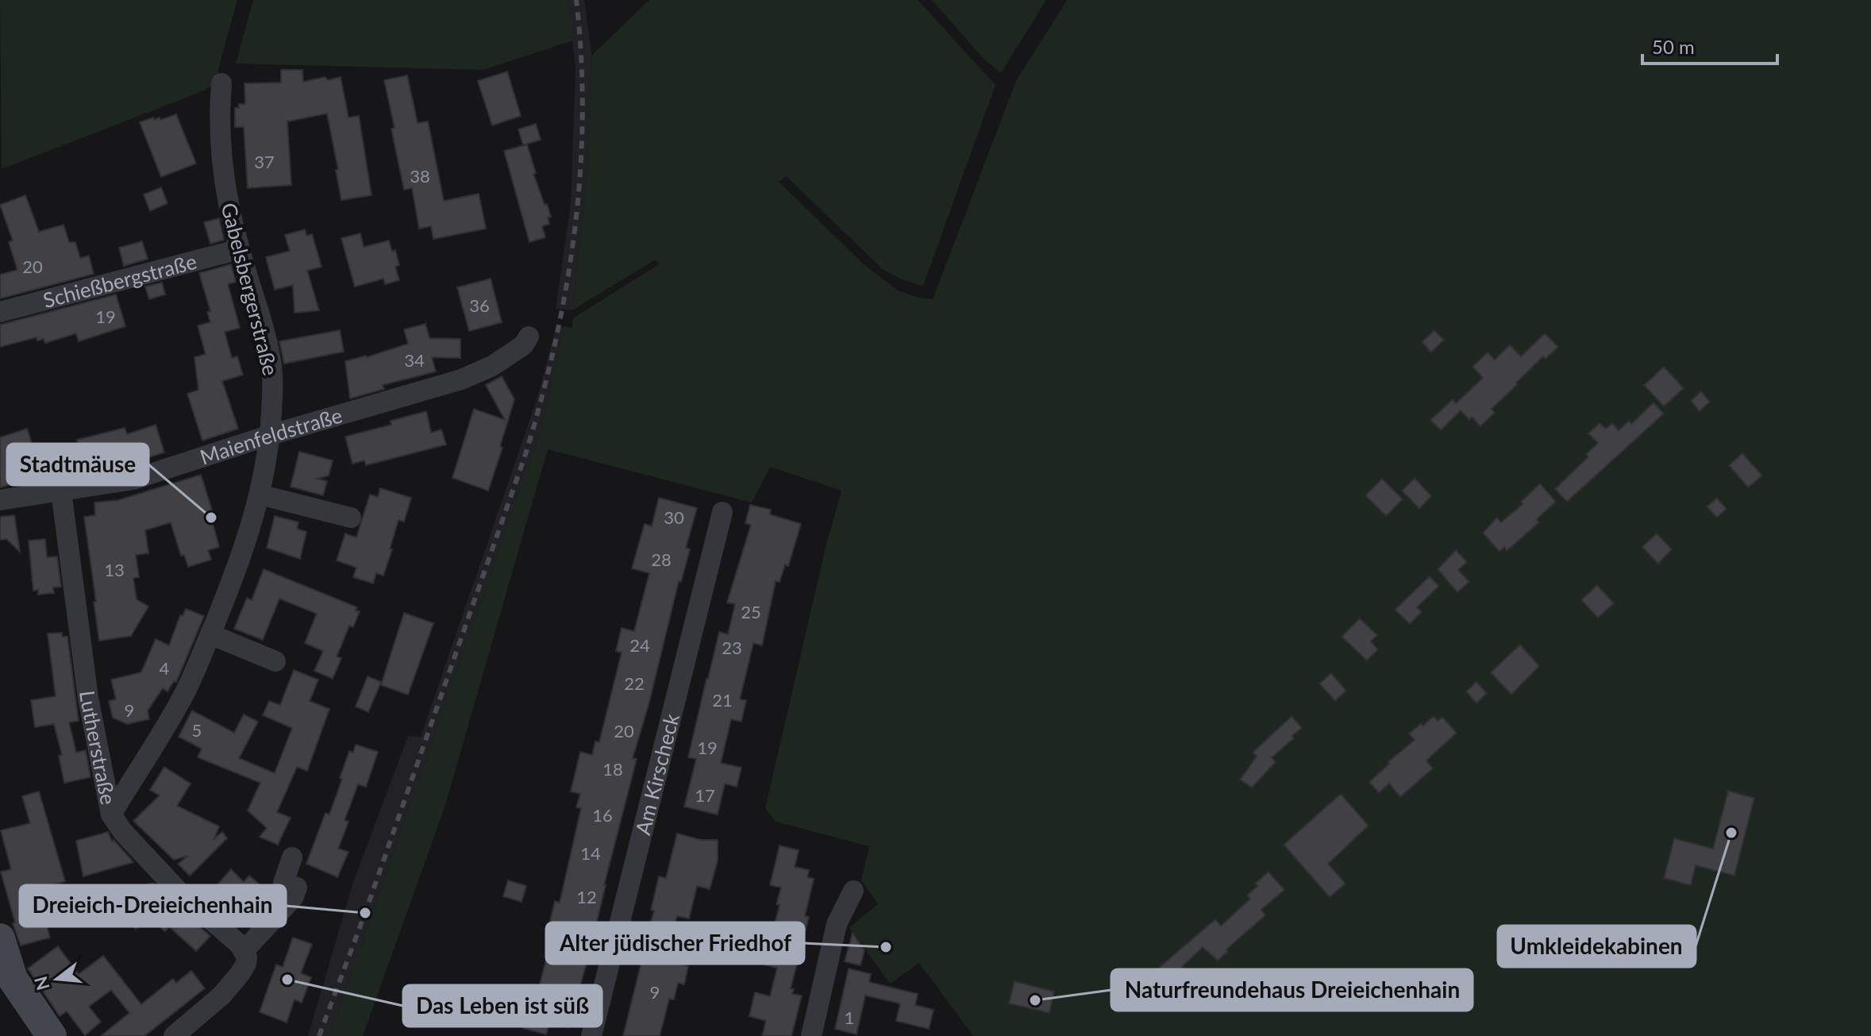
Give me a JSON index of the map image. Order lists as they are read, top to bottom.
{
  "streets": {
    "street": [
      "Schießbergstraße",
      "Gabelsbergerstraße",
      "Maienfeldstraße",
      "Lutherstraße",
      "Am Kirscheck"
    ]
  },
  "crossings": [
    ["Schießbergstraße", "Gabelsbergerstraße"],
    ["Gabelsbergerstraße", "Maienfeldstraße"],
    ["Gabelsbergerstraße", "Lutherstraße"],
    ["Maienfeldstraße", "Lutherstraße"]
  ],
  "places": [
    "Stadtmäuse",
    "Umkleidekabinen",
    "Dreieich-Dreieichenhain",
    "Alter jüdischer Friedhof",
    "Das Leben ist süß",
    "Naturfreundehaus Dreieichenhain"
  ],
  "house_numbers": [
    "37",
    "38",
    "20",
    "36",
    "19",
    "34",
    "30",
    "28",
    "13",
    "25",
    "24",
    "23",
    "4",
    "22",
    "21",
    "9",
    "5",
    "20",
    "19",
    "18",
    "17",
    "16",
    "14",
    "12",
    "9",
    "1"
  ],
  "scale_bar": "50 m",
  "north": "left"
}
